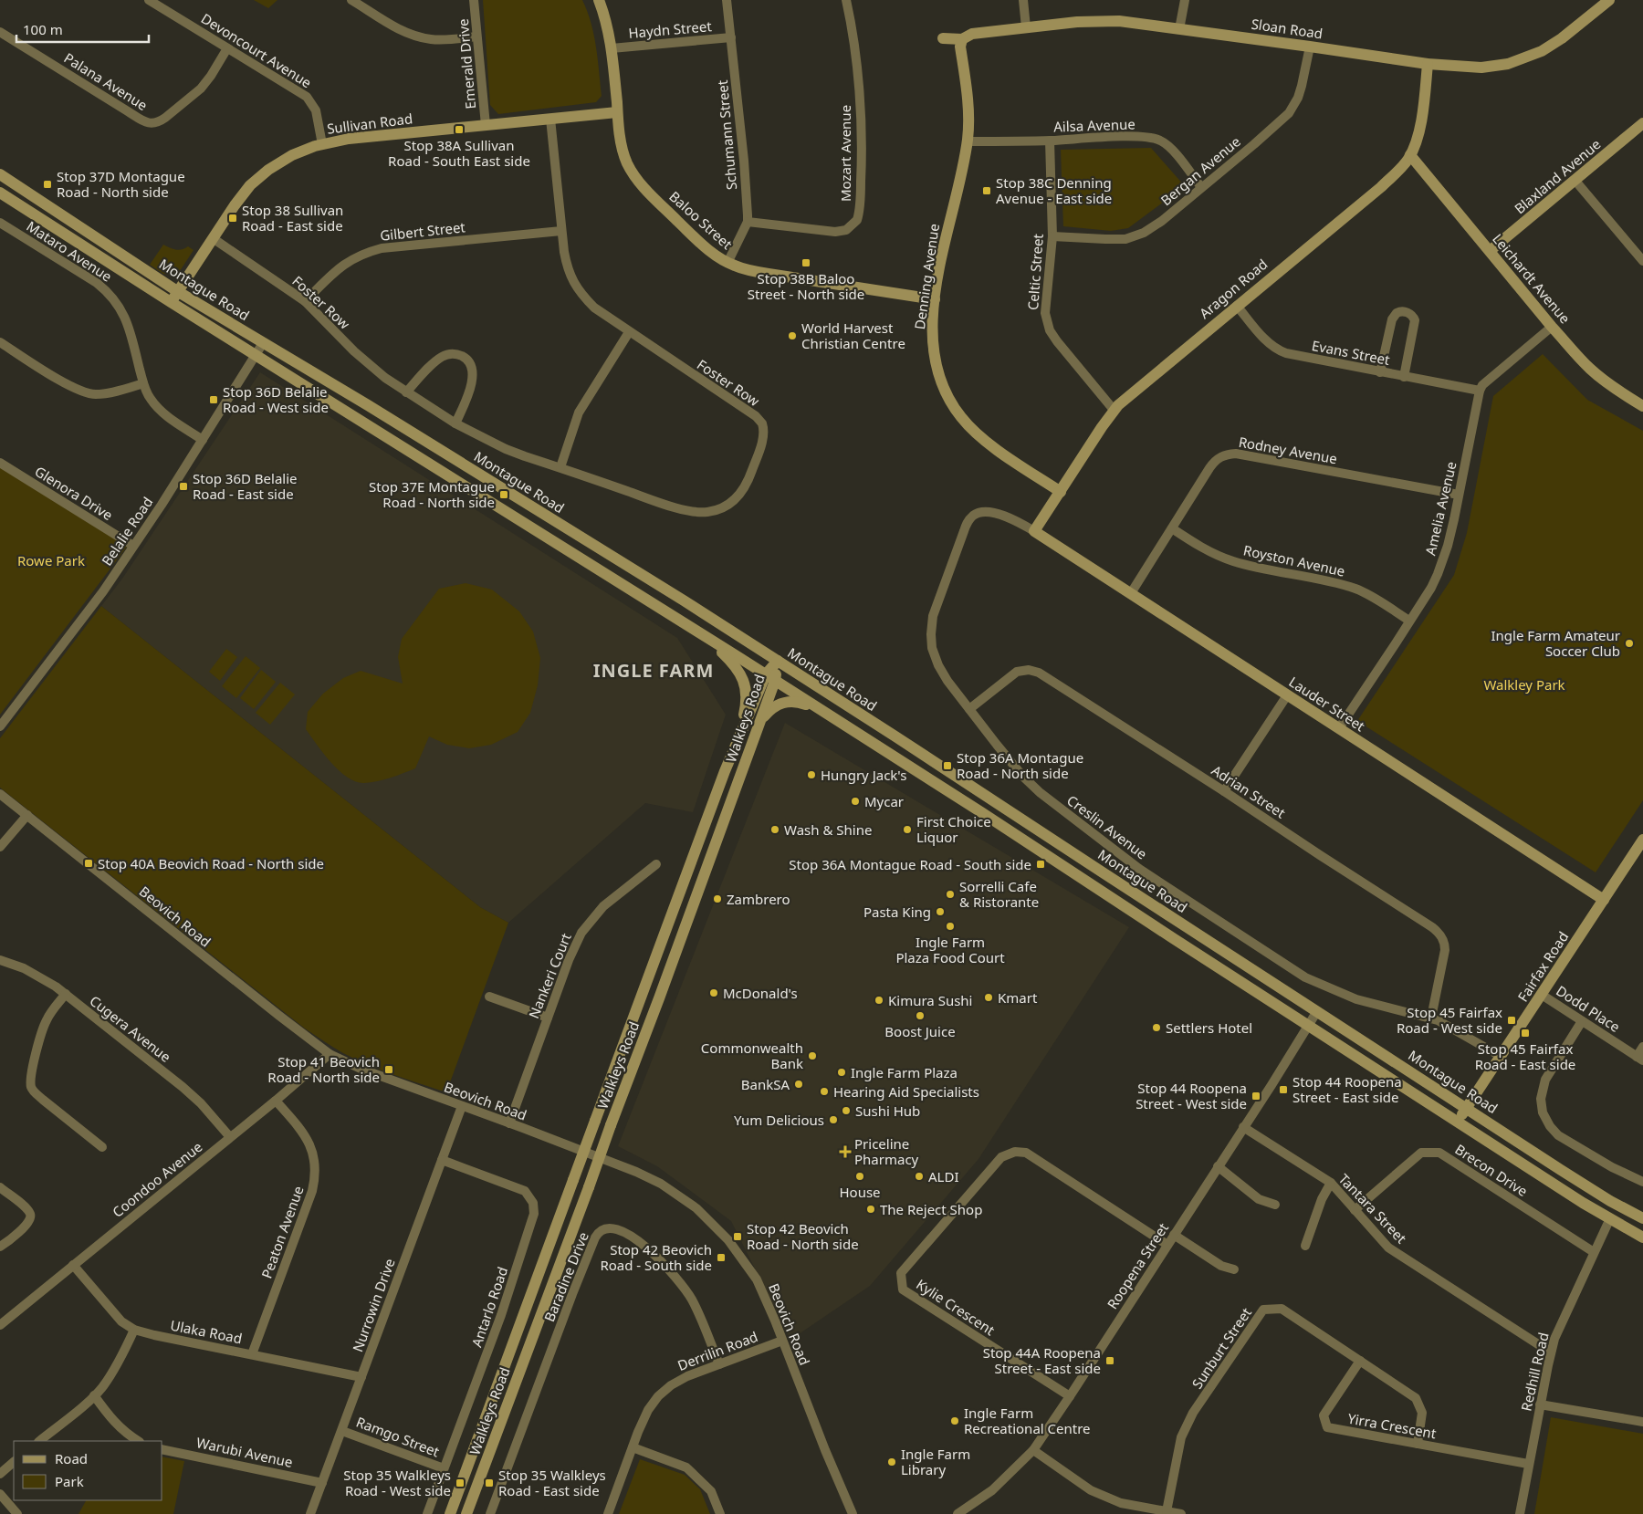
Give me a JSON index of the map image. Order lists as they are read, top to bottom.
{
  "streets": {
    "main road": [
      "Sloan Road",
      "Sullivan Road",
      "Blaxland Avenue",
      "Baloo Street",
      "Denning Avenue",
      "Leichardt Avenue",
      "Aragon Road",
      "Montague Road",
      "Lauder Street",
      "Walkleys Road",
      "Fairfax Road"
    ],
    "street": [
      "Haydn Street",
      "Devoncourt Avenue",
      "Emerald Drive",
      "Palana Avenue",
      "Ailsa Avenue",
      "Schumann Street",
      "Mozart Avenue",
      "Bergan Avenue",
      "Gilbert Street",
      "Mataro Avenue",
      "Celtic Street",
      "Foster Row",
      "Evans Street",
      "Rodney Avenue",
      "Glenora Drive",
      "Amelia Avenue",
      "Belalie Road",
      "Royston Avenue",
      "Adrian Street",
      "Creslin Avenue",
      "Beovich Road",
      "Nankeri Court",
      "Dodd Place",
      "Cugera Avenue",
      "Brecon Drive",
      "Coondoo Avenue",
      "Tantara Street",
      "Peaton Avenue",
      "Roopena Street",
      "Baradine Drive",
      "Nurrowin Drive",
      "Antarlo Road",
      "Kylie Crescent",
      "Ulaka Road",
      "Sunburt Street",
      "Derrilin Road",
      "Redhill Road",
      "Yirra Crescent",
      "Ramgo Street",
      "Warubi Avenue"
    ]
  },
  "crossings": [
    ["Sloan Road", "Bergan Avenue"],
    ["Sloan Road", "Denning Avenue"],
    ["Sloan Road", "Aragon Road"],
    ["Haydn Street", "Schumann Street"],
    ["Haydn Street", "Baloo Street"],
    ["Devoncourt Avenue", "Palana Avenue"],
    ["Devoncourt Avenue", "Sullivan Road"],
    ["Emerald Drive", "Sullivan Road"],
    ["Sullivan Road", "Baloo Street"],
    ["Sullivan Road", "Montague Road"],
    ["Sullivan Road", "Foster Row"],
    ["Ailsa Avenue", "Bergan Avenue"],
    ["Ailsa Avenue", "Celtic Street"],
    ["Ailsa Avenue", "Denning Avenue"],
    ["Schumann Street", "Mozart Avenue"],
    ["Schumann Street", "Baloo Street"],
    ["Bergan Avenue", "Celtic Street"],
    ["Blaxland Avenue", "Leichardt Avenue"],
    ["Baloo Street", "Denning Avenue"],
    ["Gilbert Street", "Foster Row"],
    ["Mataro Avenue", "Belalie Road"],
    ["Celtic Street", "Aragon Road"],
    ["Denning Avenue", "Aragon Road"],
    ["Leichardt Avenue", "Aragon Road"],
    ["Aragon Road", "Evans Street"],
    ["Aragon Road", "Lauder Street"],
    ["Aragon Road", "Creslin Avenue"],
    ["Montague Road", "Belalie Road"],
    ["Montague Road", "Walkleys Road"],
    ["Montague Road", "Fairfax Road"],
    ["Montague Road", "Roopena Street"],
    ["Montague Road", "Redhill Road"],
    ["Evans Street", "Amelia Avenue"],
    ["Rodney Avenue", "Amelia Avenue"],
    ["Rodney Avenue", "Royston Avenue"],
    ["Rodney Avenue", "Lauder Street"],
    ["Glenora Drive", "Belalie Road"],
    ["Amelia Avenue", "Royston Avenue"],
    ["Amelia Avenue", "Lauder Street"],
    ["Lauder Street", "Creslin Avenue"],
    ["Lauder Street", "Fairfax Road"],
    ["Adrian Street", "Creslin Avenue"],
    ["Creslin Avenue", "Fairfax Road"],
    ["Beovich Road", "Nankeri Court"],
    ["Beovich Road", "Coondoo Avenue"],
    ["Beovich Road", "Nurrowin Drive"],
    ["Beovich Road", "Derrilin Road"],
    ["Fairfax Road", "Dodd Place"],
    ["Cugera Avenue", "Coondoo Avenue"],
    ["Brecon Drive", "Tantara Street"],
    ["Brecon Drive", "Redhill Road"],
    ["Coondoo Avenue", "Peaton Avenue"],
    ["Coondoo Avenue", "Ulaka Road"],
    ["Tantara Street", "Roopena Street"],
    ["Tantara Street", "Redhill Road"],
    ["Peaton Avenue", "Ulaka Road"],
    ["Roopena Street", "Kylie Crescent"],
    ["Baradine Drive", "Derrilin Road"],
    ["Nurrowin Drive", "Antarlo Road"],
    ["Nurrowin Drive", "Ulaka Road"],
    ["Nurrowin Drive", "Ramgo Street"],
    ["Nurrowin Drive", "Warubi Avenue"],
    ["Antarlo Road", "Ramgo Street"],
    ["Sunburt Street", "Yirra Crescent"],
    ["Redhill Road", "Yirra Crescent"]
  ],
  "districts": ["INGLE FARM"],
  "parks": ["Rowe Park", "Walkley Park"],
  "places": {
    "transit": [
      "Stop 38A Sullivan Road - South East side",
      "Stop 37D Montague Road - North side",
      "Stop 38C Denning Avenue - East side",
      "Stop 38 Sullivan Road - East side",
      "Stop 38B Baloo Street - North side",
      "Stop 36D Belalie Road - West side",
      "Stop 36D Belalie Road - East side",
      "Stop 37E Montague Road - North side",
      "Stop 36A Montague Road - North side",
      "Stop 40A Beovich Road - North side",
      "Stop 36A Montague Road - South side",
      "Stop 45 Fairfax Road - West side",
      "Stop 45 Fairfax Road - East side",
      "Stop 41 Beovich Road - North side",
      "Stop 44 Roopena Street - East side",
      "Stop 44 Roopena Street - West side",
      "Stop 42 Beovich Road - North side",
      "Stop 42 Beovich Road - South side",
      "Stop 44A Roopena Street - East side",
      "Stop 35 Walkleys Road - West side",
      "Stop 35 Walkleys Road - East side"
    ],
    "other": [
      "World Harvest Christian Centre",
      "Ingle Farm Amateur Soccer Club",
      "Hungry Jack's",
      "Mycar",
      "Wash & Shine",
      "First Choice Liquor",
      "Sorrelli Cafe & Ristorante",
      "Zambrero",
      "Pasta King",
      "Ingle Farm Plaza Food Court",
      "McDonald's",
      "Kmart",
      "Kimura Sushi",
      "Boost Juice",
      "Settlers Hotel",
      "Commonwealth Bank",
      "Ingle Farm Plaza",
      "BankSA",
      "Hearing Aid Specialists",
      "Sushi Hub",
      "Yum Delicious",
      "House",
      "ALDI",
      "The Reject Shop",
      "Ingle Farm Recreational Centre",
      "Ingle Farm Library"
    ],
    "health": ["Priceline Pharmacy"]
  },
  "legend": ["Road", "Park"],
  "scale_bar": "100 m"
}
